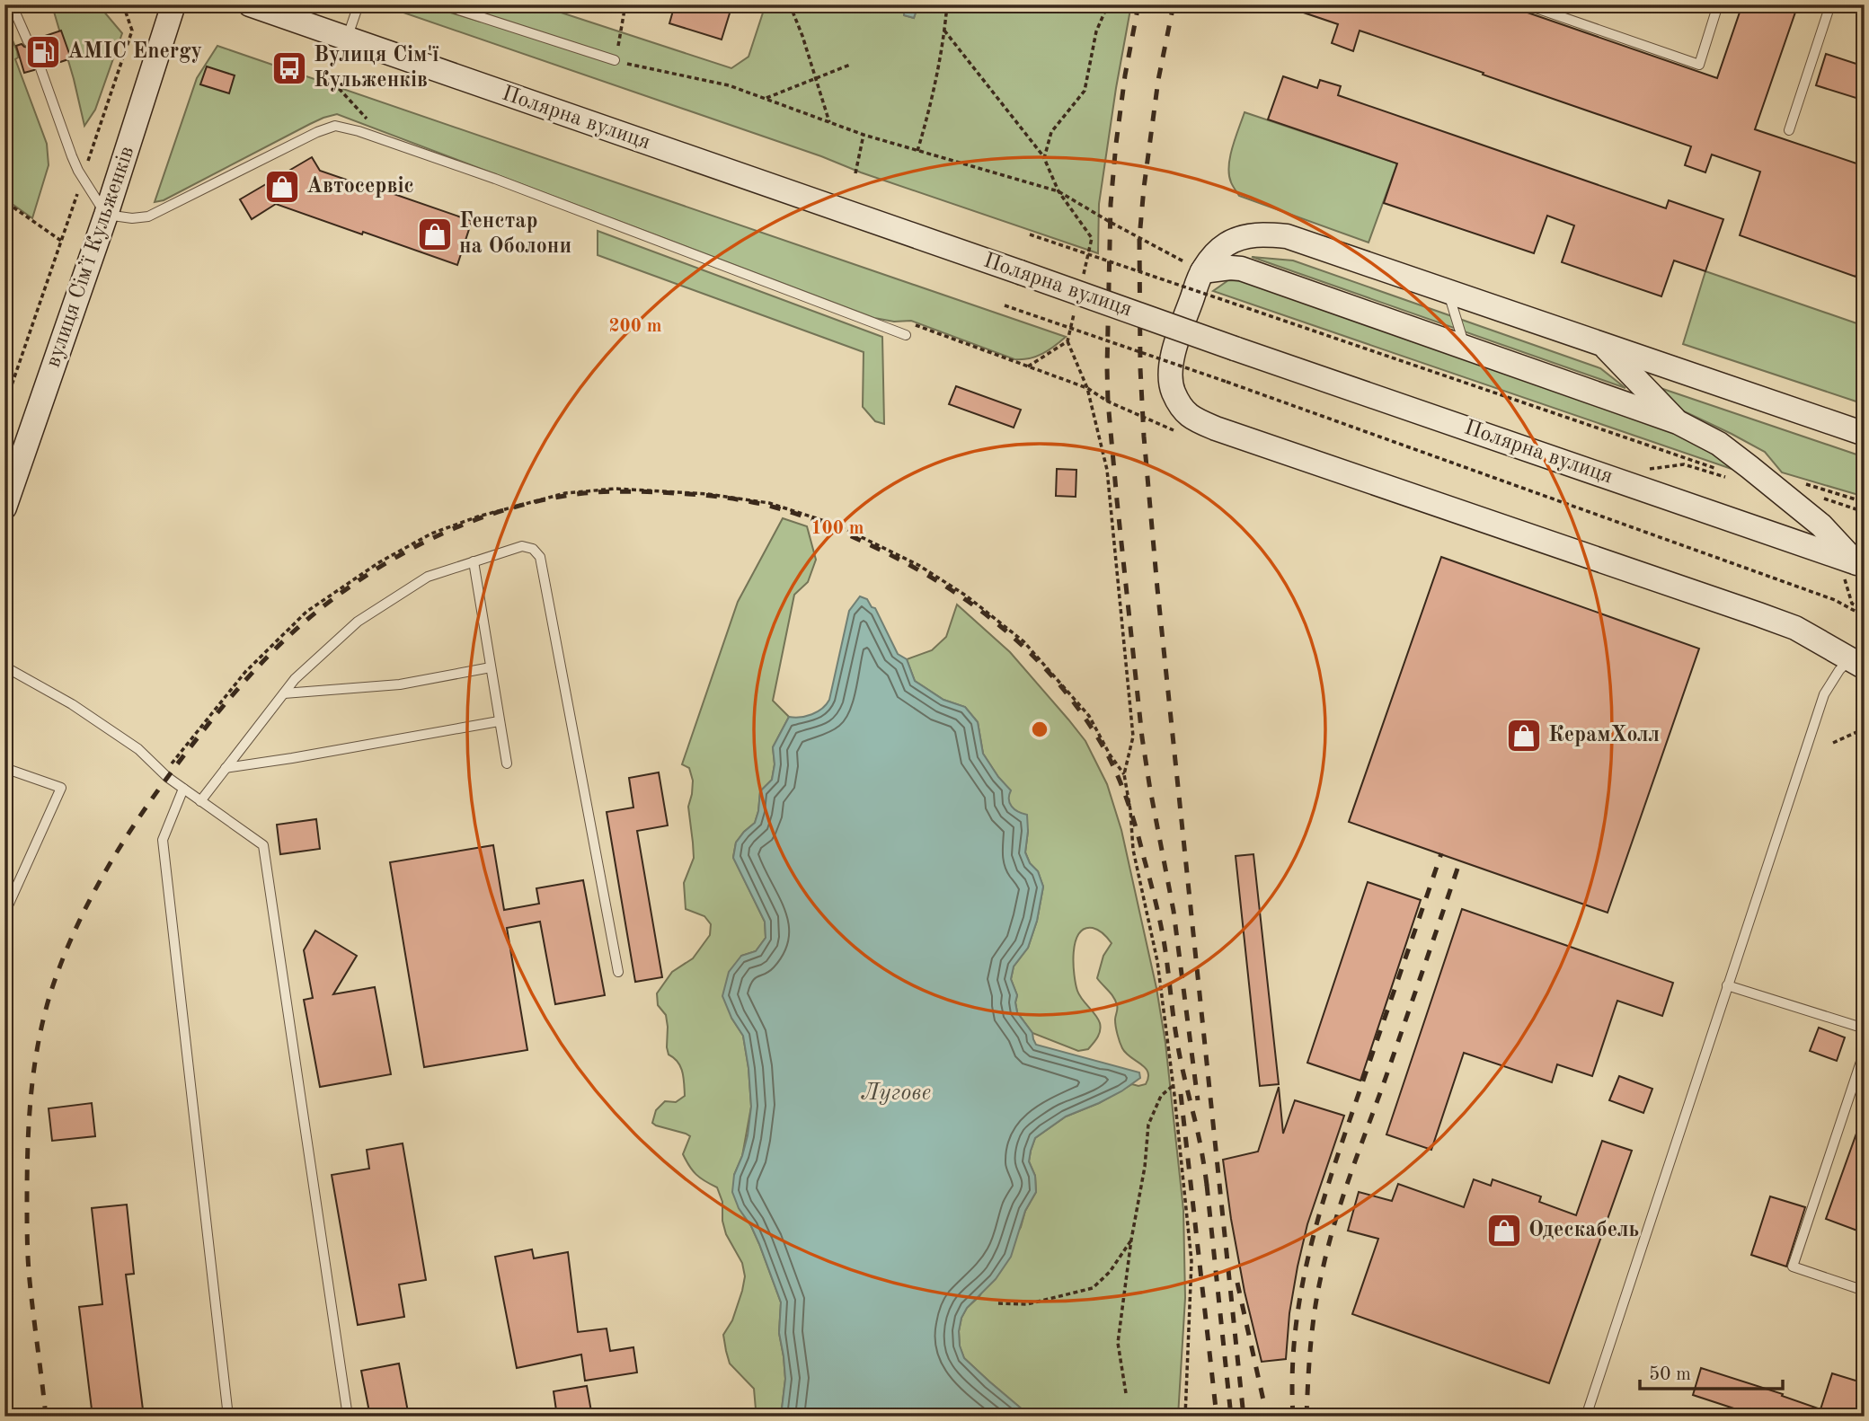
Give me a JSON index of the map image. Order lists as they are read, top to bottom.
{
  "streets": {
    "street": ["Полярна вулиця", "вулиця Сімʼї Кульженків"]
  },
  "water": ["Лугове"],
  "places": {
    "fuel station": ["AMIC Energy"],
    "bus stop": ["Вулиця Сім'ї Кульженків"],
    "shop": [
      "Автосервіс",
      "Генстар на Оболони",
      "КерамХолл",
      "Одескабель"
    ]
  },
  "scale_bar": "50 m",
  "rings": ["200 m", "100 m"]
}
